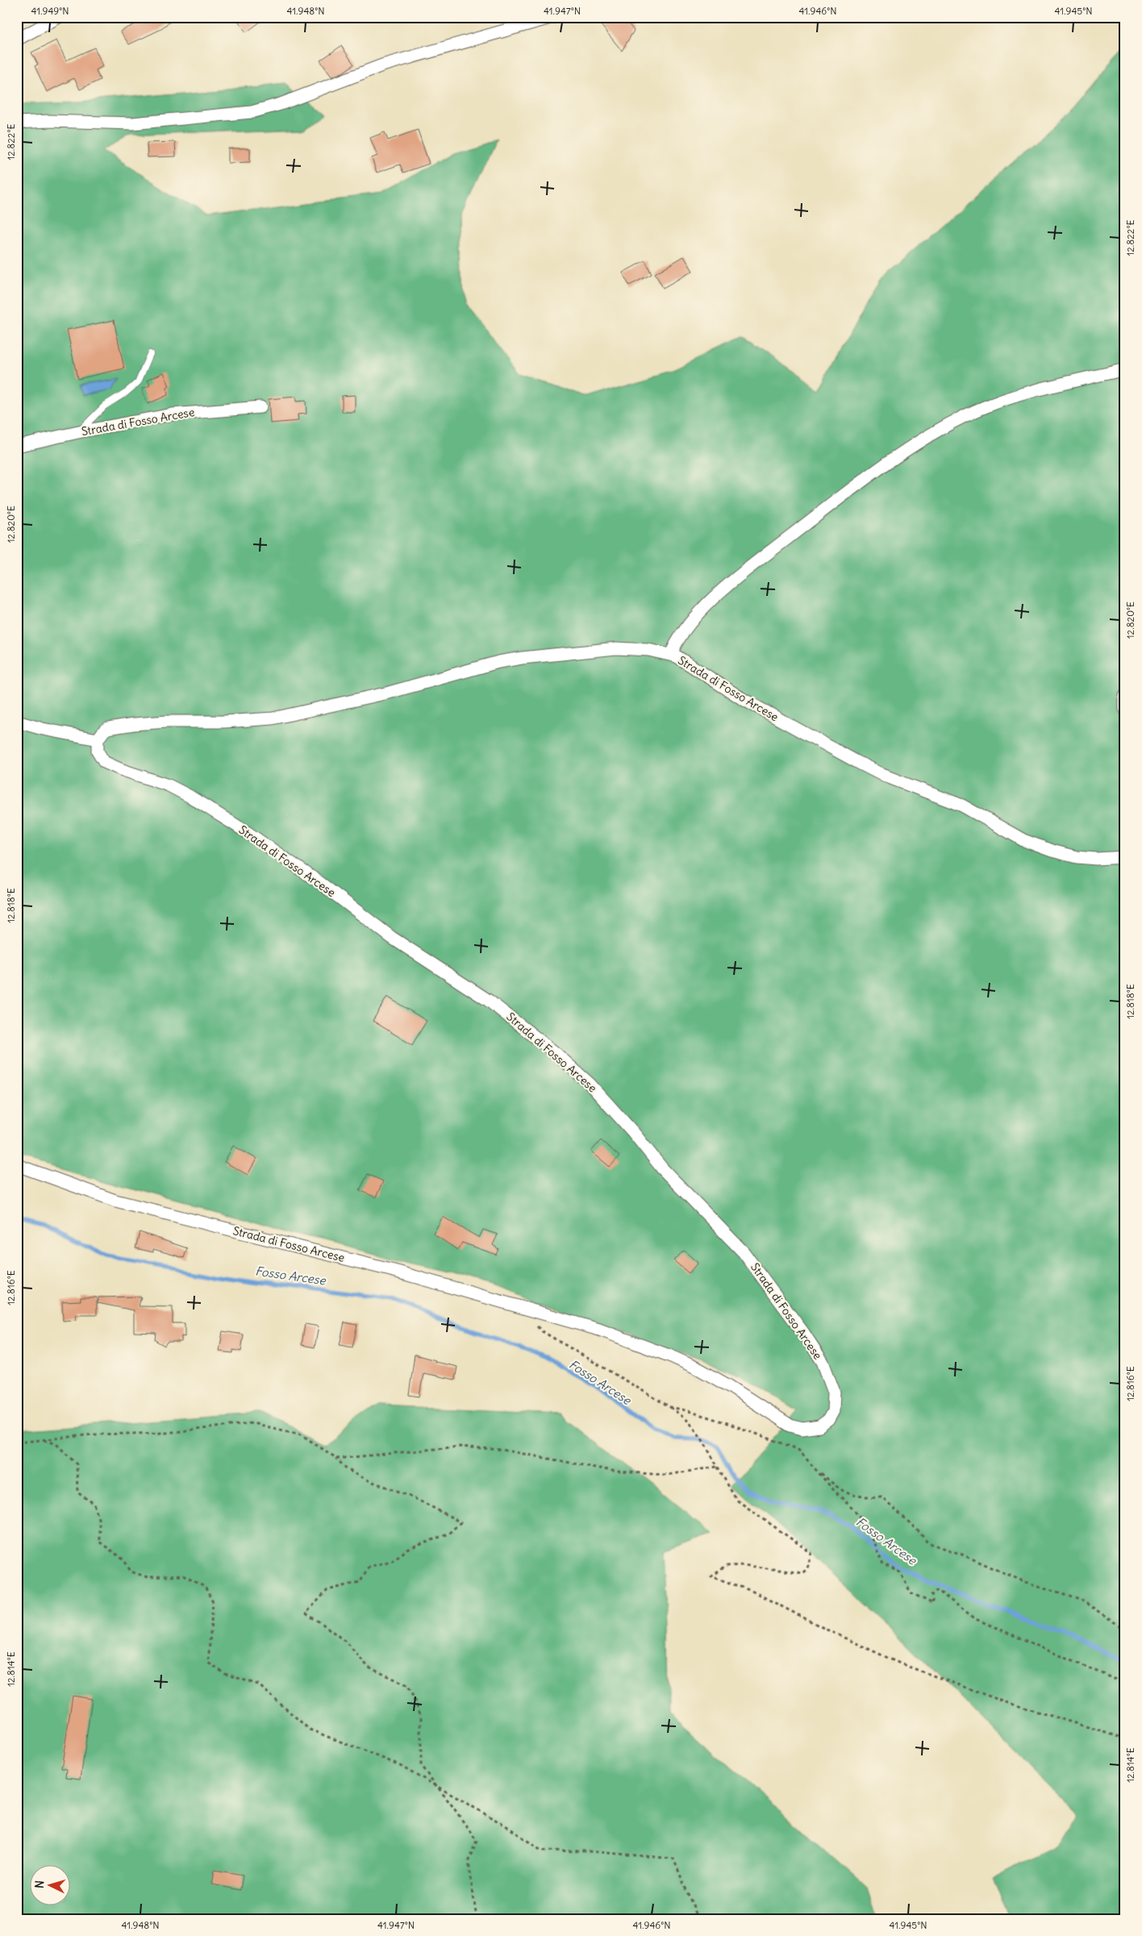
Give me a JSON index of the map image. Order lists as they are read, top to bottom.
{
  "streets": {
    "street": ["Strada di Fosso Arcese"]
  },
  "water": ["Fosso Arcese"],
  "north": "left",
  "coordinates": [
    "41.949°N",
    "41.948°N",
    "41.947°N",
    "41.946°N",
    "41.945°N",
    "12.822°E",
    "12.820°E",
    "12.818°E",
    "12.816°E",
    "12.814°E"
  ]
}
